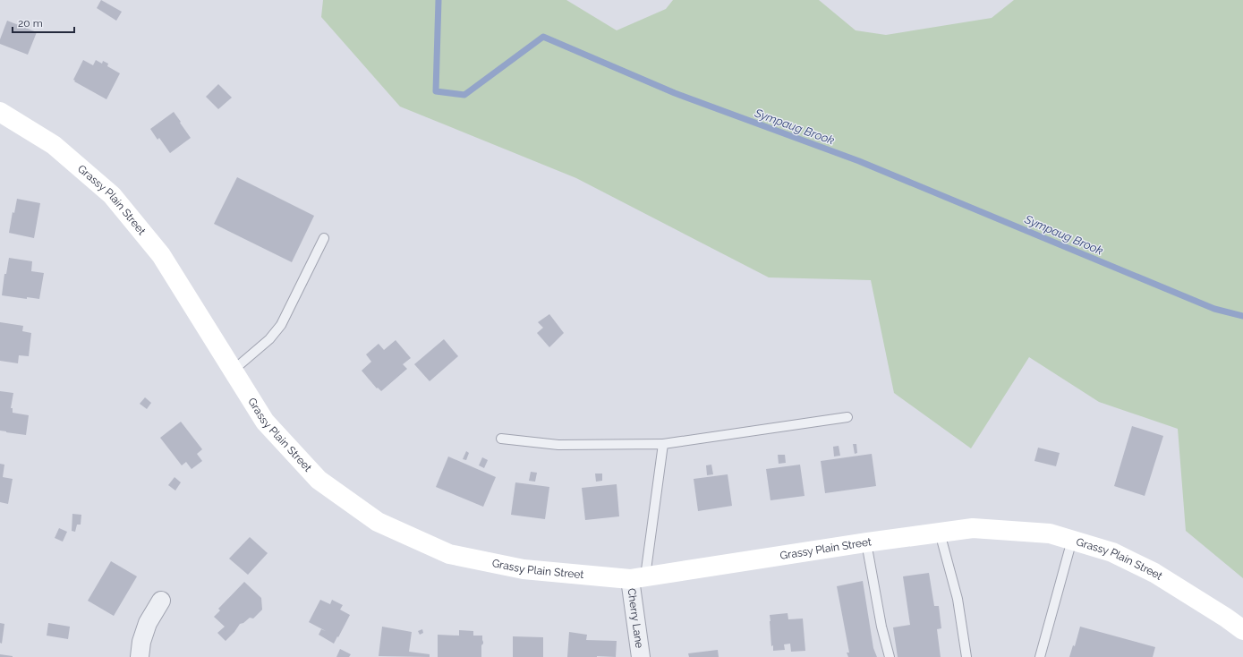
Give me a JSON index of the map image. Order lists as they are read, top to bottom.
{
  "streets": {
    "main road": ["Grassy Plain Street"],
    "street": ["Cherry Lane"]
  },
  "crossings": [
    ["Grassy Plain Street", "Cherry Lane"]
  ],
  "water": ["Sympaug Brook"],
  "scale_bar": "20 m"
}
